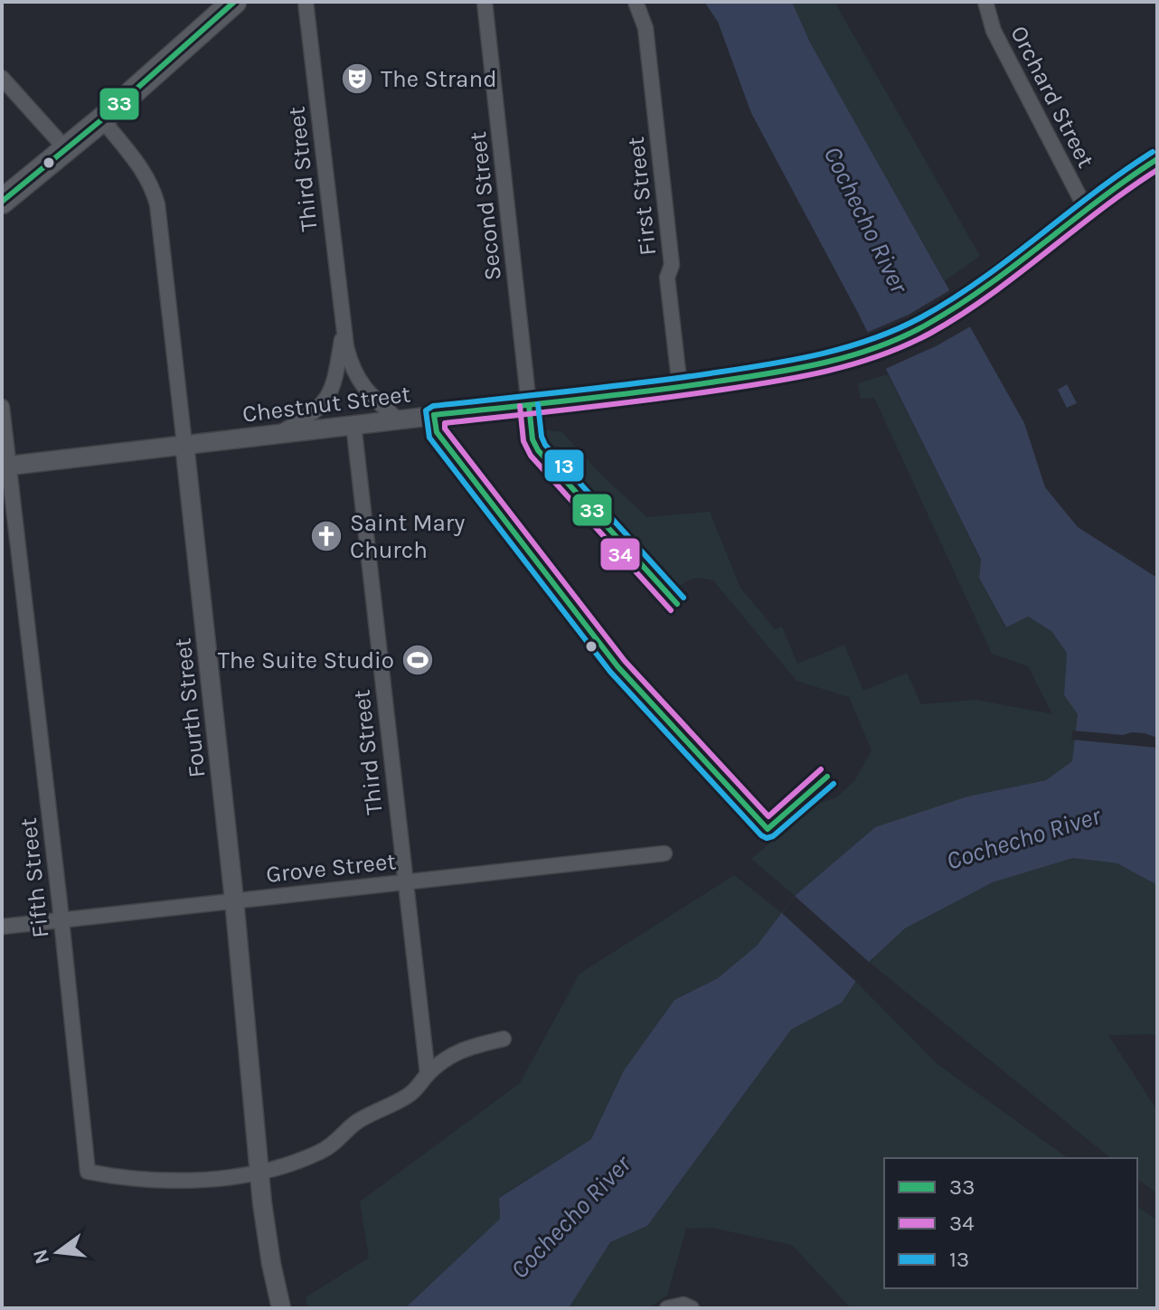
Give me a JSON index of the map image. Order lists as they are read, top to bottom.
{
  "streets": {
    "street": [
      "Orchard Street",
      "Third Street",
      "First Street",
      "Second Street",
      "Chestnut Street",
      "Fourth Street",
      "Grove Street",
      "Fifth Street"
    ]
  },
  "crossings": [
    ["Orchard Street", "Chestnut Street"],
    ["Third Street", "Chestnut Street"],
    ["Third Street", "Grove Street"],
    ["First Street", "Chestnut Street"],
    ["Second Street", "Chestnut Street"],
    ["Chestnut Street", "Fourth Street"],
    ["Chestnut Street", "Fifth Street"],
    ["Fourth Street", "Grove Street"],
    ["Fourth Street", "Fifth Street"],
    ["Grove Street", "Fifth Street"]
  ],
  "water": ["Cochecho River"],
  "places": {
    "theatre": ["The Strand"],
    "church": ["Saint Mary Church"],
    "sports": ["The Suite Studio"]
  },
  "lines": ["transit line 33", "transit line 13", "transit line 34"],
  "legend": ["33", "34", "13"],
  "north": "left"
}
